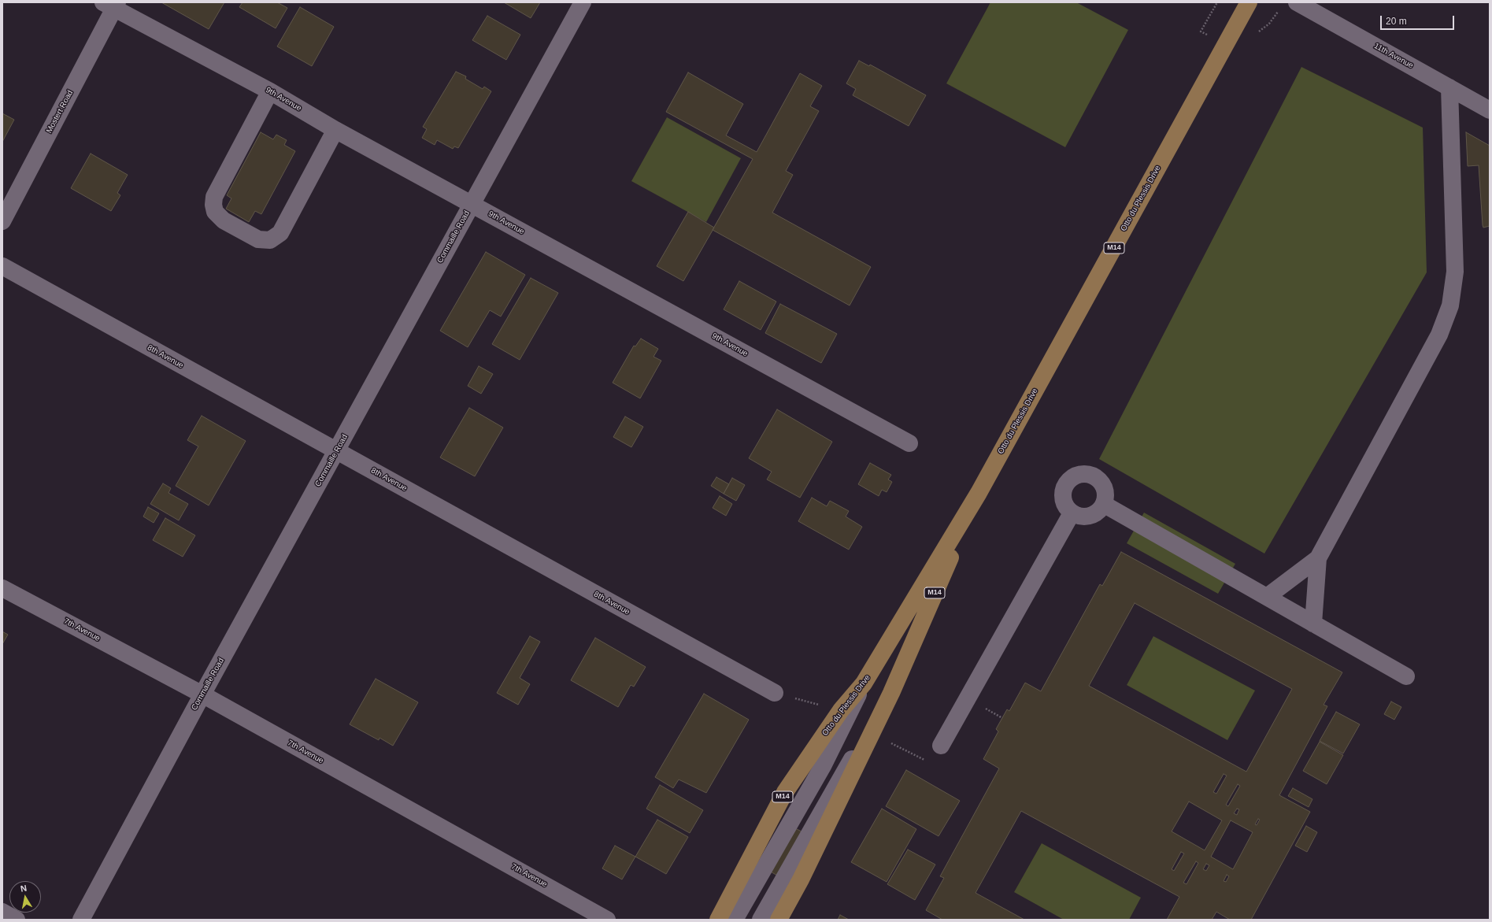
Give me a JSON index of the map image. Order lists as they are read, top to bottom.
{
  "streets": {
    "main road": ["Otto du Plessis Drive", "M14"],
    "street": [
      "11th Avenue",
      "9th Avenue",
      "Mostert Road",
      "Commaille Road",
      "8th Avenue",
      "7th Avenue"
    ]
  },
  "crossings": [
    ["9th Avenue", "Mostert Road"],
    ["9th Avenue", "Commaille Road"],
    ["Commaille Road", "8th Avenue"],
    ["Commaille Road", "7th Avenue"]
  ],
  "scale_bar": "20 m",
  "north": "top"
}
